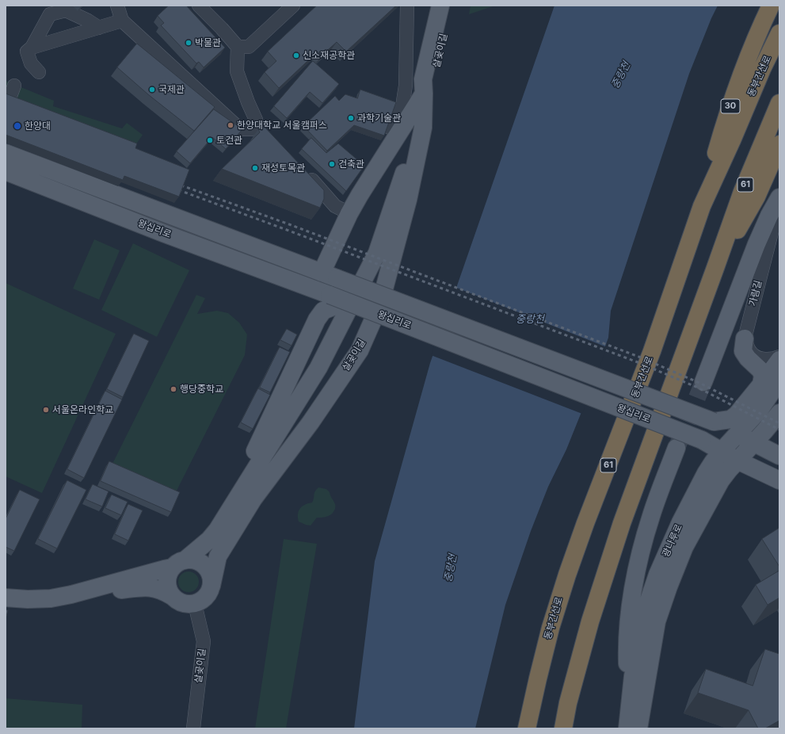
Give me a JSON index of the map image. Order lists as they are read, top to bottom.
{
  "streets": {
    "highway": ["동부간선로", "30", "61"],
    "main road": ["살곶이길", "왕십리로", "광나루로"],
    "street": ["가람길"]
  },
  "crossings": [
    ["동부간선로", "30"],
    ["왕십리로", "광나루로"]
  ],
  "water": ["중랑천"],
  "places": [
    "박물관",
    "신소재공학관",
    "국제관",
    "과학기술관",
    "한양대학교 서울캠퍼스",
    "한양대",
    "토건관",
    "건축관",
    "재성토목관",
    "행당중학교",
    "서울온라인학교"
  ]
}
